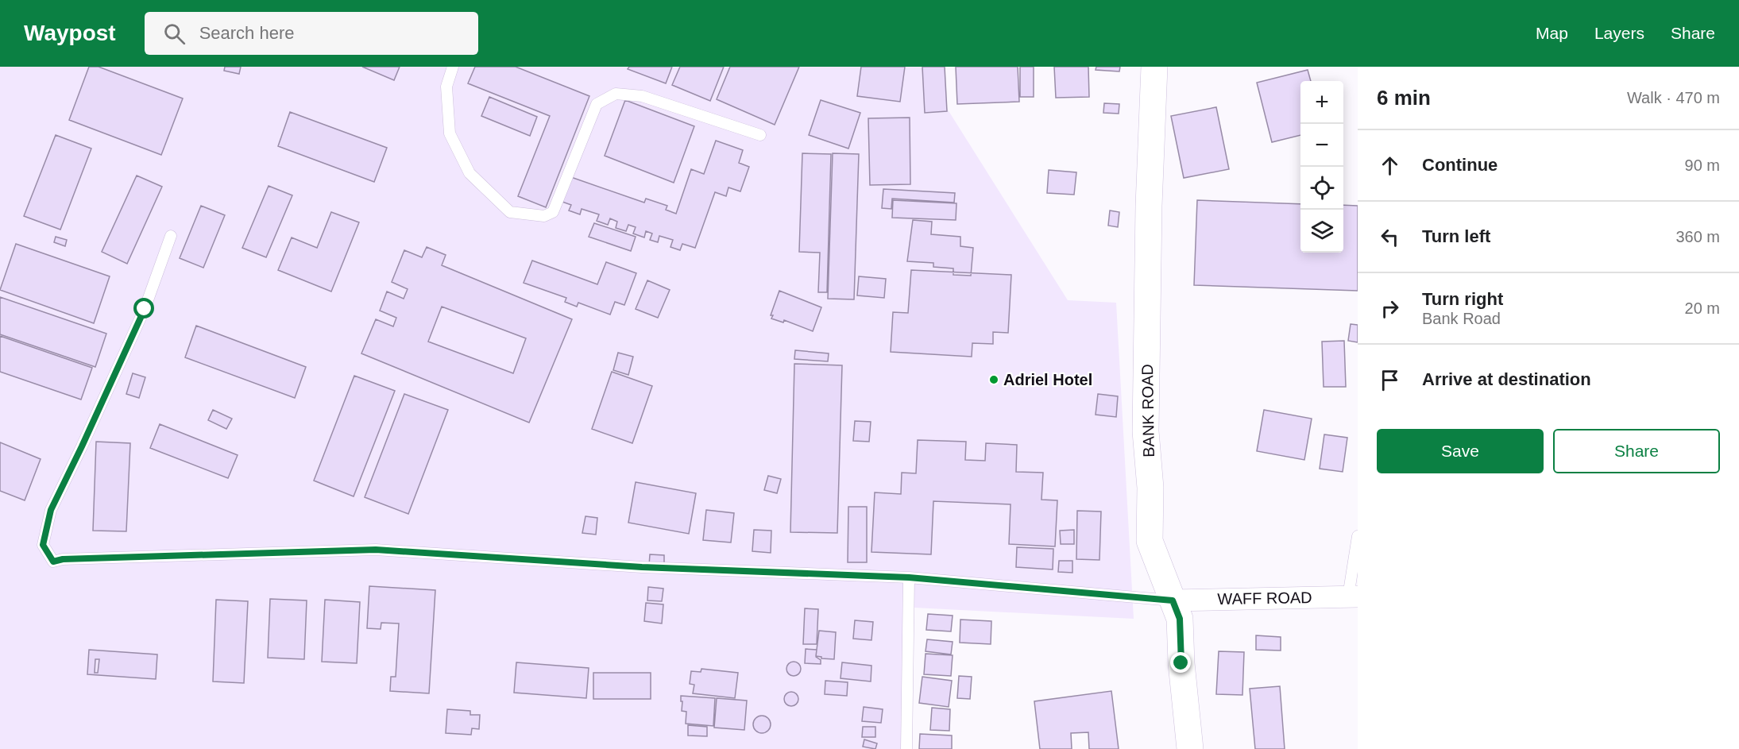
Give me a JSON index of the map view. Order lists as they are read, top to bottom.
{
  "streets": {
    "street": ["BANK ROAD", "WAFF ROAD"]
  },
  "crossings": [
    ["BANK ROAD", "WAFF ROAD"]
  ],
  "places": ["Adriel Hotel"],
  "page": {
    "header": "Waypost",
    "search": "Search here",
    "nav": ["Map", "Layers", "Share"],
    "heading": ["6 min", "Walk · 470 m"],
    "map_buttons": ["+", "−"],
    "list": [
      ["Continue", "90 m"],
      ["Turn left", "360 m"],
      ["Turn right", "Bank Road", "20 m"],
      "Arrive at destination"
    ],
    "buttons": ["Save", "Share"]
  }
}
